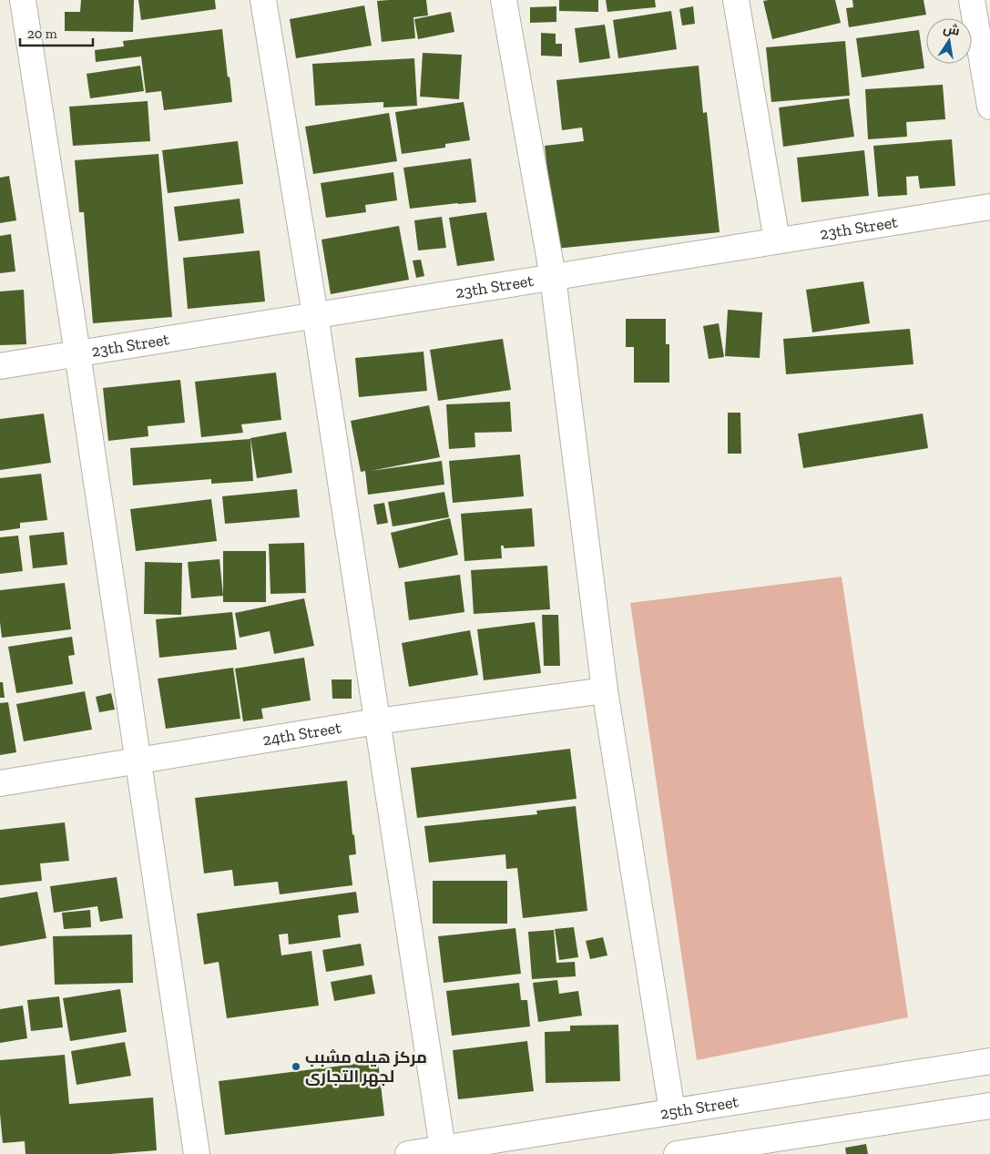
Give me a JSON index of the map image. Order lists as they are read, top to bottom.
{
  "streets": {
    "street": ["23th Street", "24th Street", "25th Street"]
  },
  "places": ["مركز هيله مشبب لجهر التجارى"],
  "scale_bar": "20 m",
  "north": "top"
}
